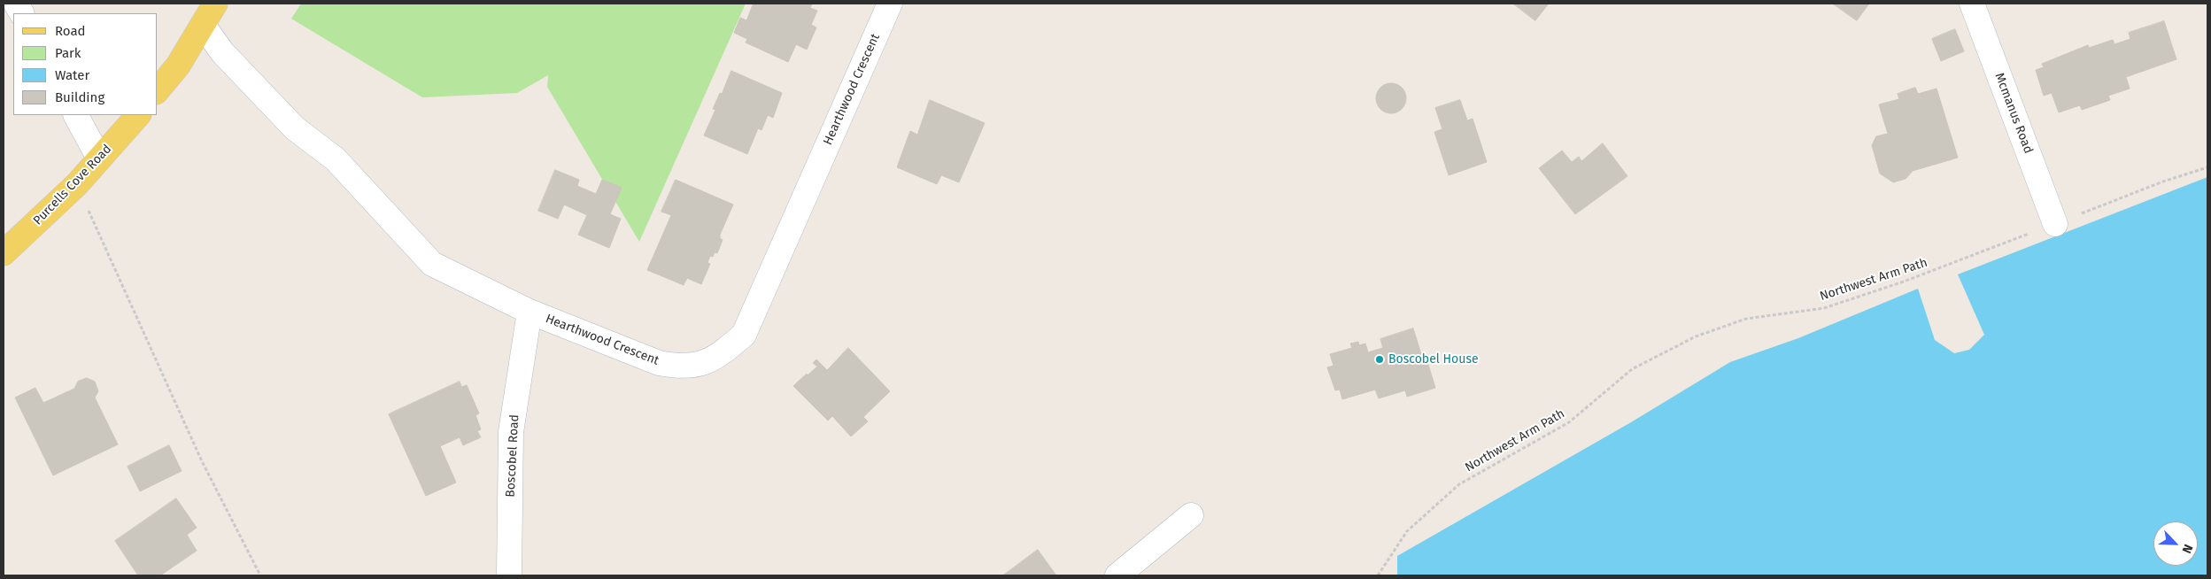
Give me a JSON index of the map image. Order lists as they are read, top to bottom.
{
  "streets": {
    "main road": ["Purcells Cove Road"],
    "street": ["Hearthwood Crescent", "Mcmanus Road", "Boscobel Road"],
    "path": ["Northwest Arm Path"]
  },
  "crossings": [
    ["Hearthwood Crescent", "Boscobel Road"],
    ["Mcmanus Road", "Northwest Arm Path"]
  ],
  "places": ["Boscobel House"],
  "legend": [
    "Road",
    "Park",
    "Water",
    "Building"
  ],
  "north": "bottom right"
}
